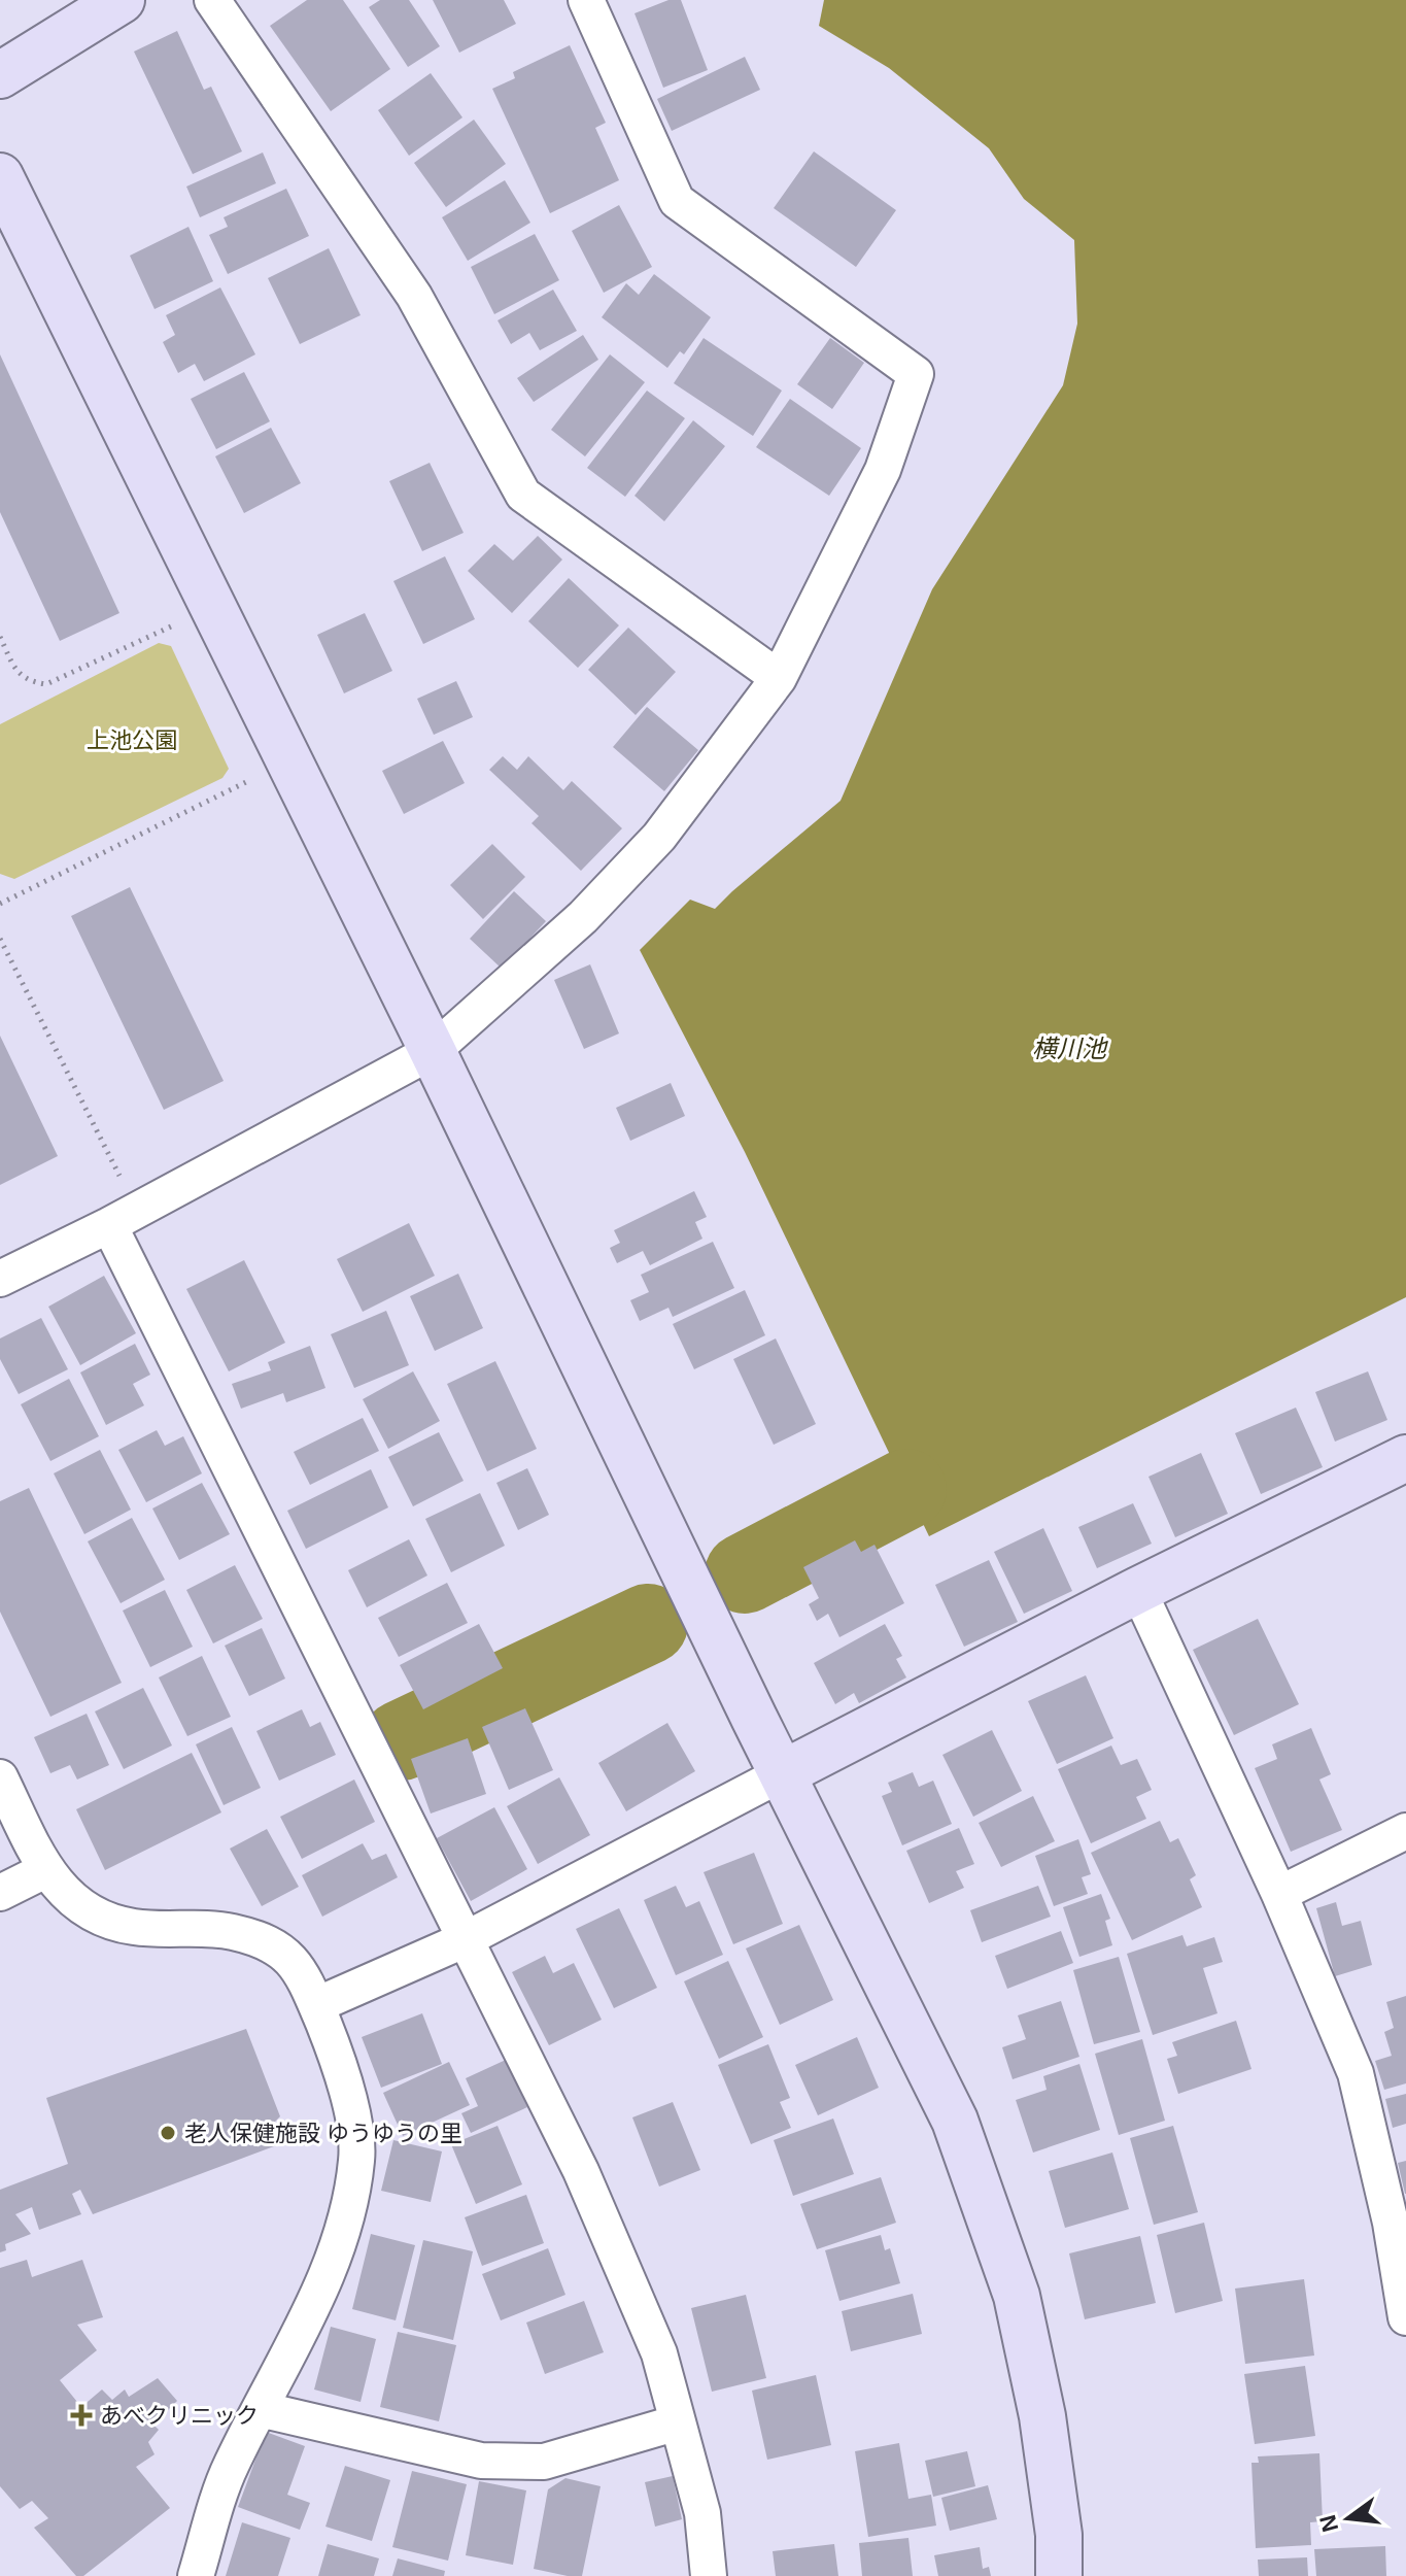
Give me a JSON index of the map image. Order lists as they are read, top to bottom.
{
  "water": ["横川池"],
  "parks": ["上池公園"],
  "places": {
    "other": ["老人保健施設 ゆうゆうの里"],
    "health": ["あべクリニック"]
  },
  "north": "left"
}
